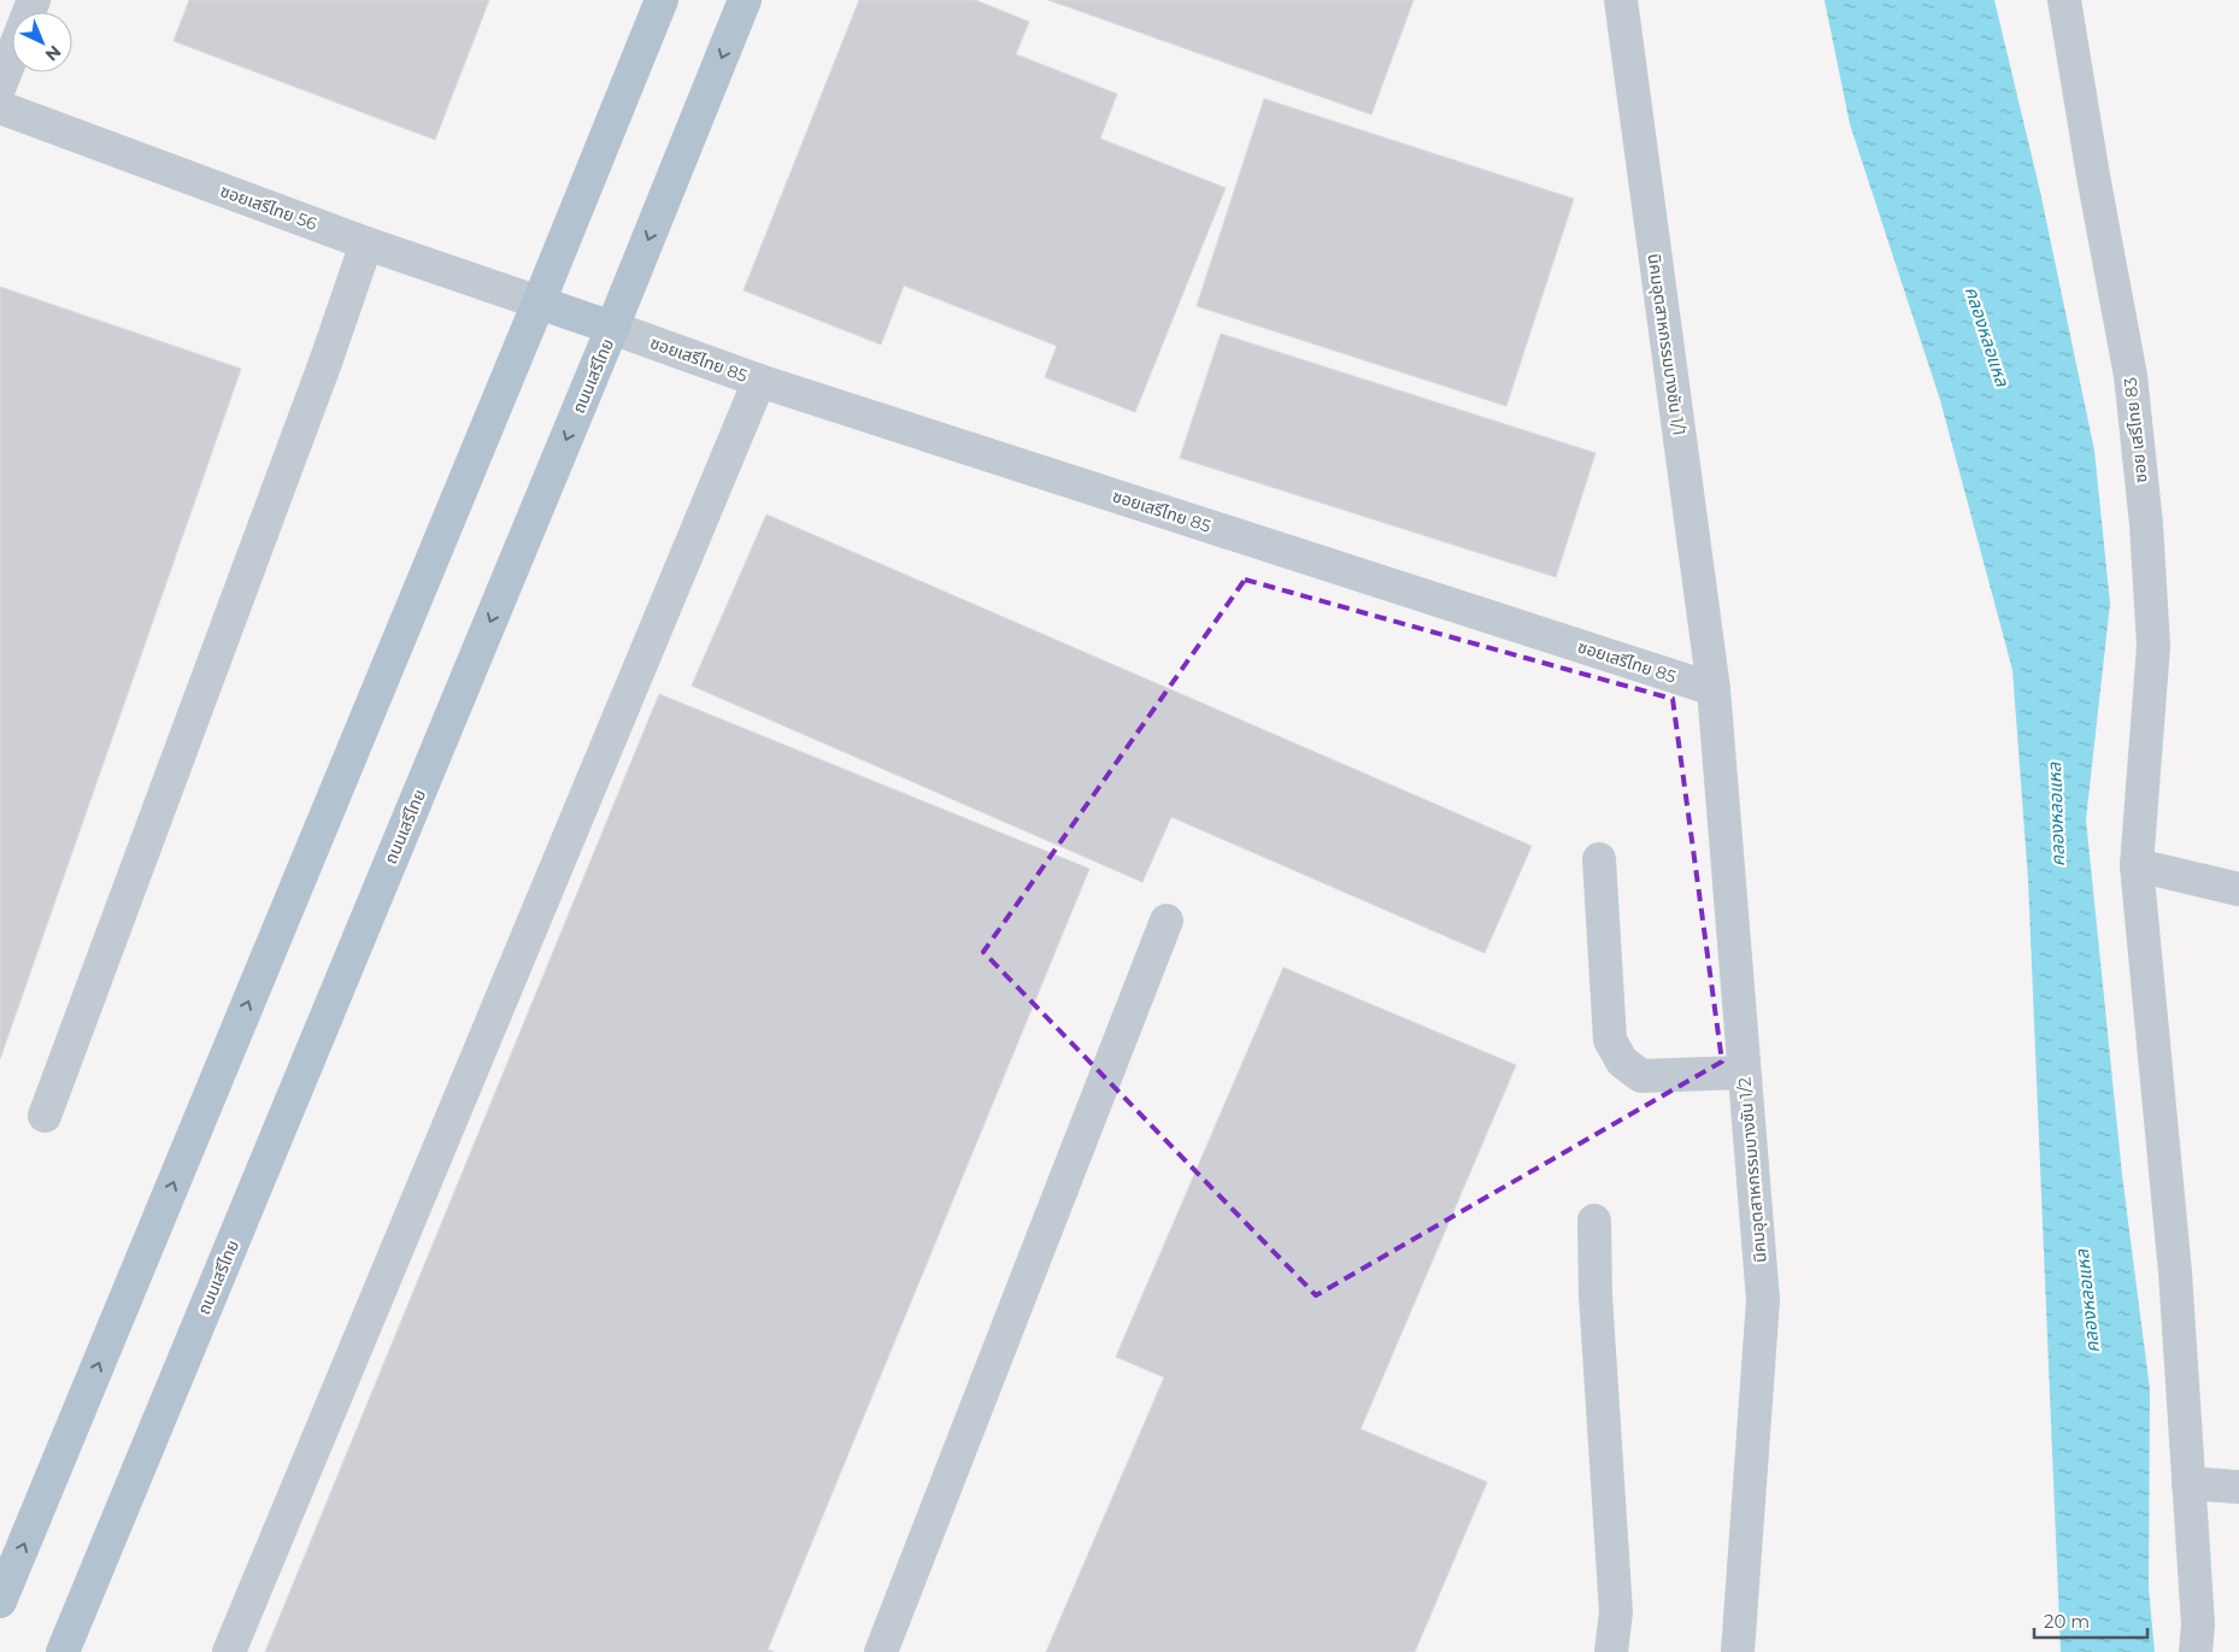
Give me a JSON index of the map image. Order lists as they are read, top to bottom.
{
  "streets": {
    "main road": ["ถนนเสรีไทย"],
    "street": [
      "ซอยเสรีไทย 56",
      "นิคมอุตสาหกรรมบางชัน 1/1",
      "ซอยเสรีไทย 85",
      "ซอย เสรีไทย 83",
      "นิคมอุตสาหกรรมบางชัน 1/2"
    ]
  },
  "crossings": [
    ["นิคมอุตสาหกรรมบางชัน 1/1", "ซอยเสรีไทย 85"],
    ["นิคมอุตสาหกรรมบางชัน 1/1", "นิคมอุตสาหกรรมบางชัน 1/2"],
    ["ซอยเสรีไทย 85", "ถนนเสรีไทย"],
    ["ซอยเสรีไทย 85", "นิคมอุตสาหกรรมบางชัน 1/2"]
  ],
  "water": ["คลองหลอแหล"],
  "scale_bar": "20 m",
  "north": "bottom right"
}
